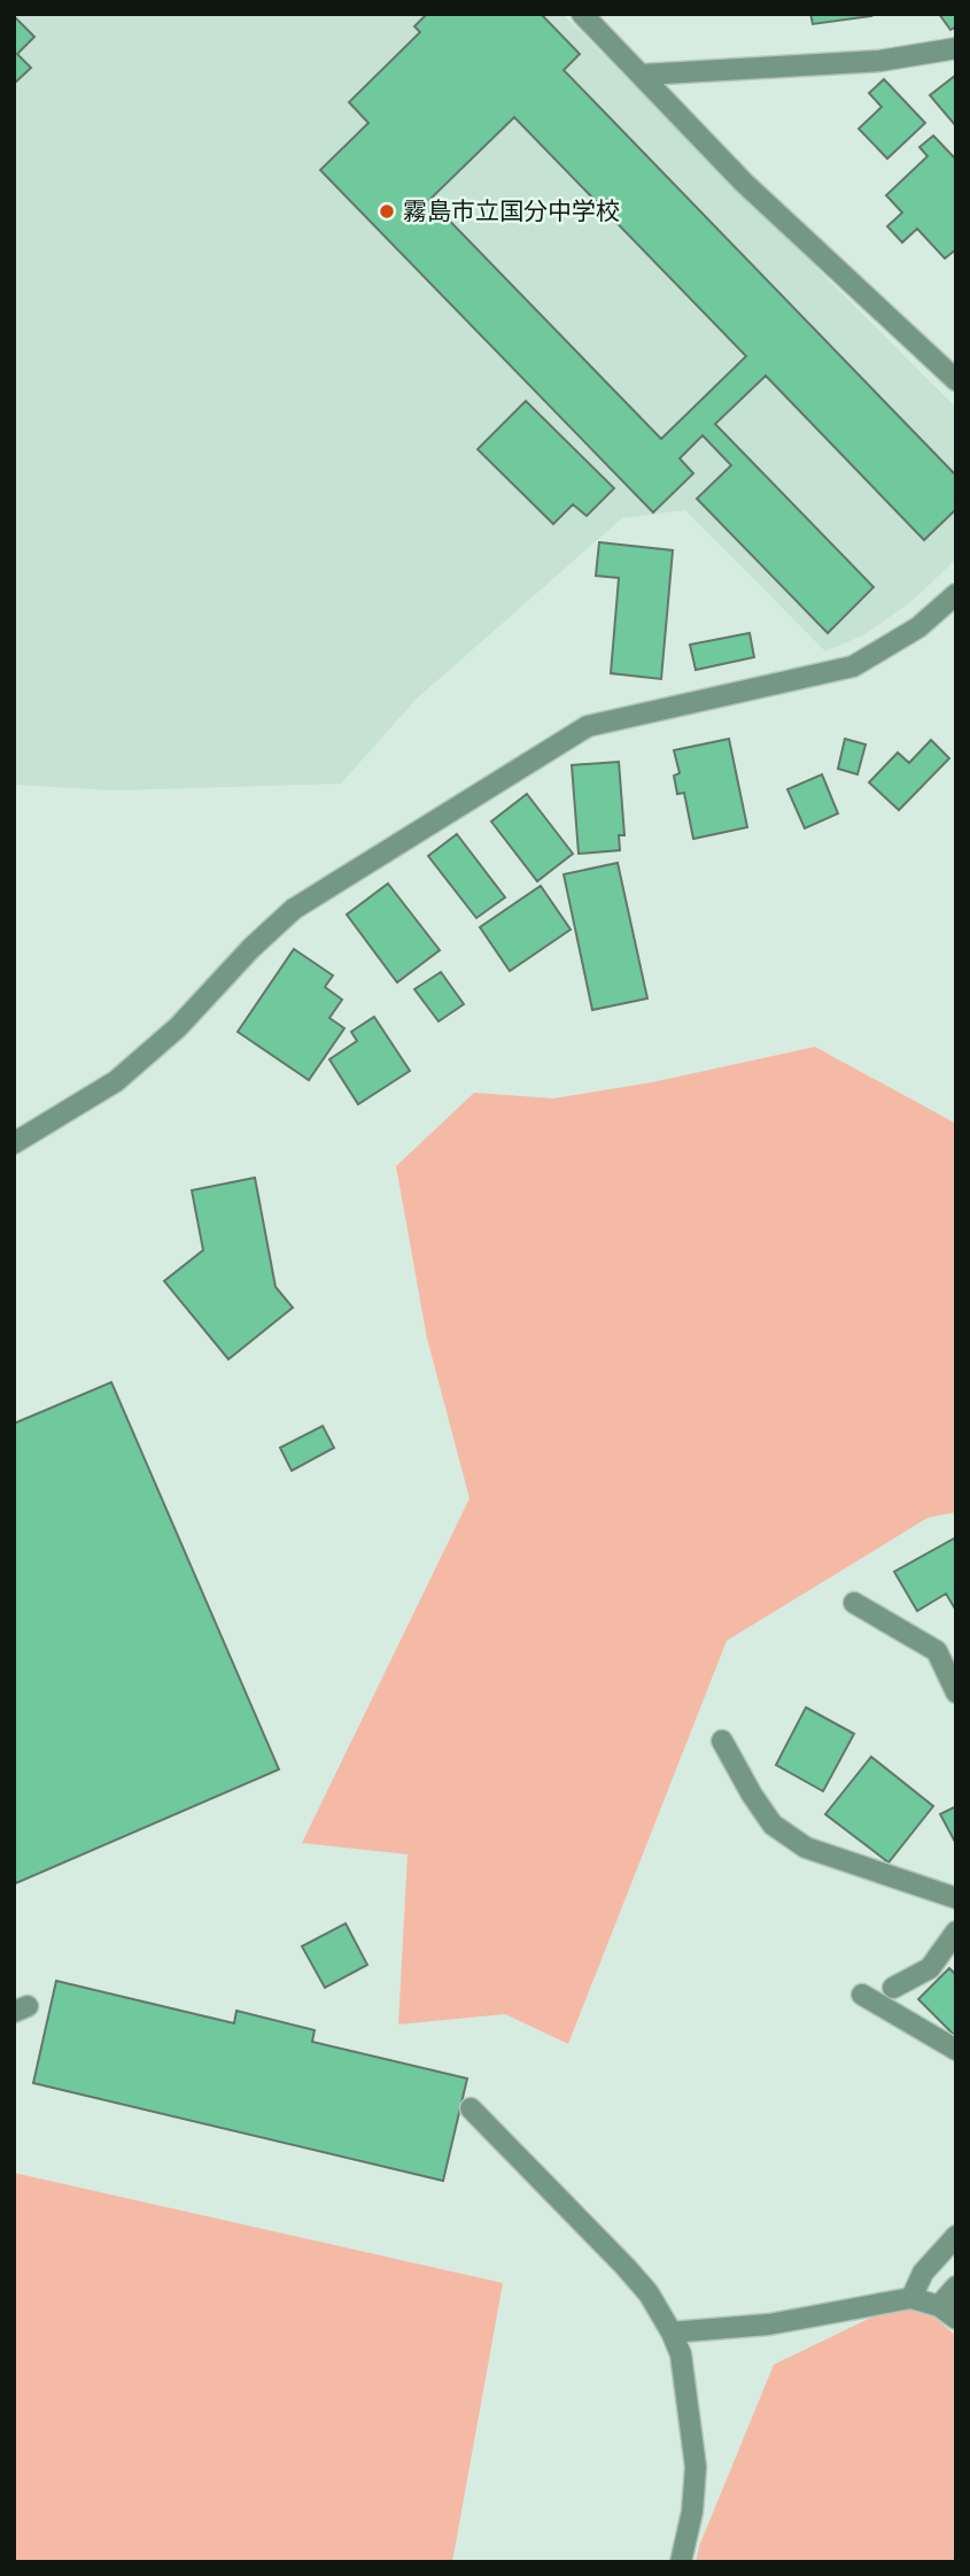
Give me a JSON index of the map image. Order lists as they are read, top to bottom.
{
  "places": ["霧島市立国分中学校"]
}
